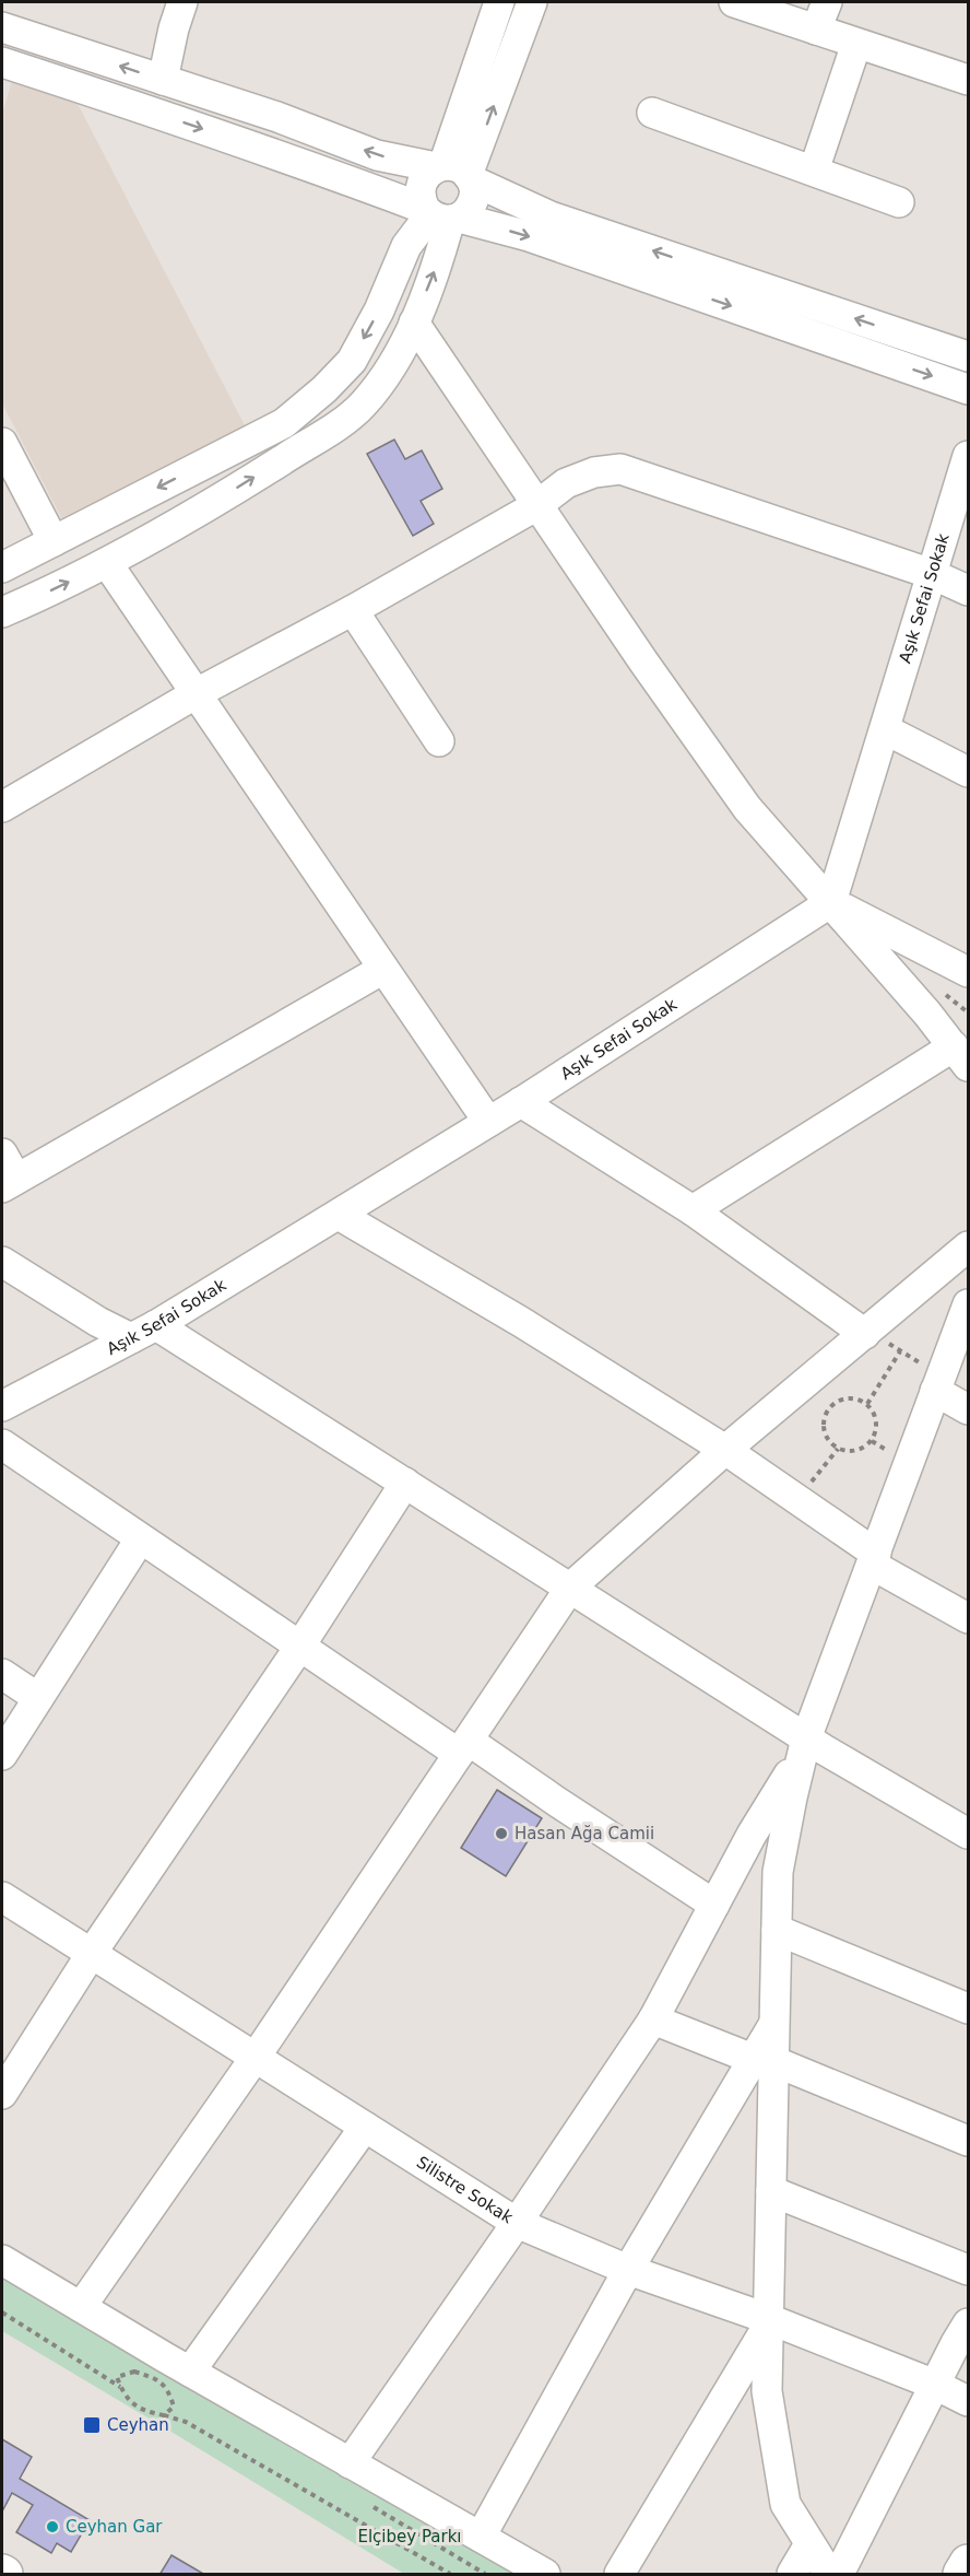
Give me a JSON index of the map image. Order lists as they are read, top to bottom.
{
  "streets": {
    "street": ["Aşık Sefai Sokak", "Silistre Sokak"]
  },
  "parks": ["Elçibey Parkı"],
  "places": {
    "other": ["Hasan Ağa Camii", "Ceyhan Gar"],
    "transit": ["Ceyhan"]
  }
}
